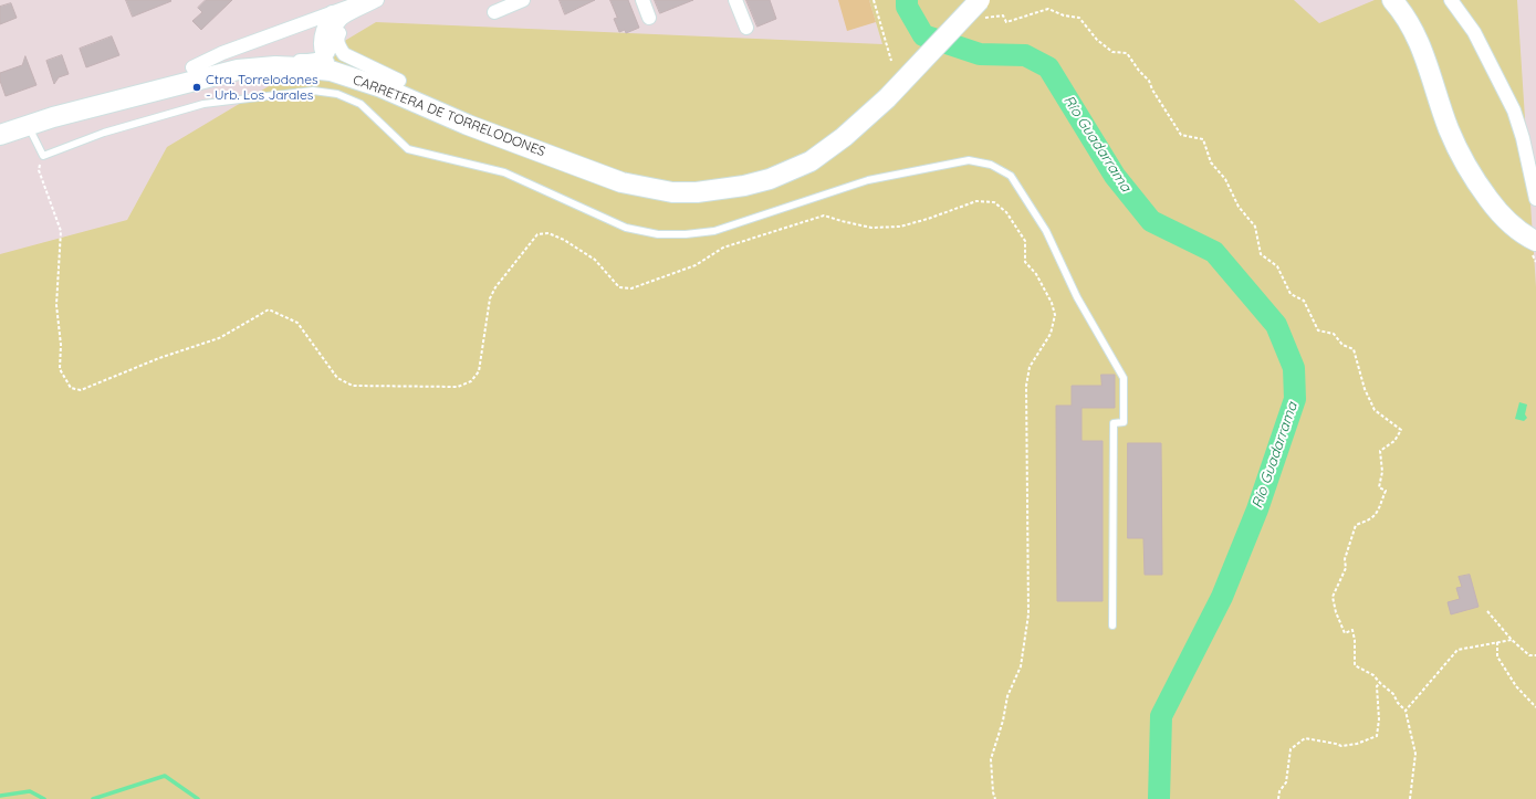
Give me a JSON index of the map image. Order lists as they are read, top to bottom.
{
  "streets": {
    "main road": ["CARRETERA DE TORRELODONES"]
  },
  "water": ["Río Guadarrama"],
  "places": ["Ctra. Torrelodones - Urb. Los Jarales"]
}
